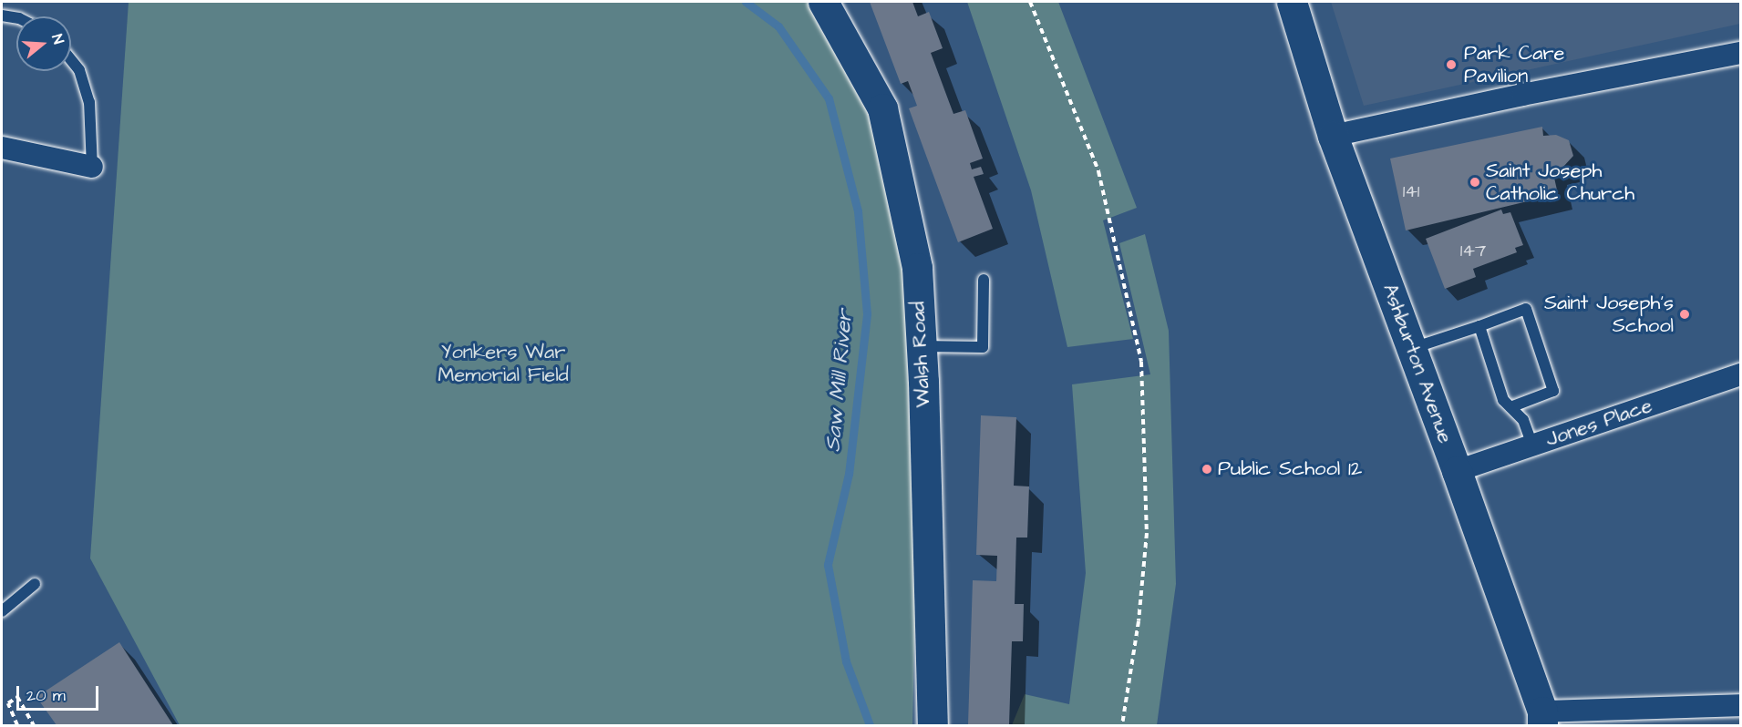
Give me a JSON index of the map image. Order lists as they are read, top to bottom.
{
  "streets": {
    "main road": ["Walsh Road", "Ashburton Avenue"],
    "street": ["Jones Place"]
  },
  "crossings": [
    ["Ashburton Avenue", "Jones Place"]
  ],
  "water": ["Saw Mill River"],
  "parks": ["Yonkers War Memorial Field"],
  "places": [
    "Park Care Pavilion",
    "Saint Joseph Catholic Church",
    "Saint Joseph's School",
    "Public School 12"
  ],
  "house_numbers": ["141", "147"],
  "scale_bar": "20 m",
  "north": "right"
}
